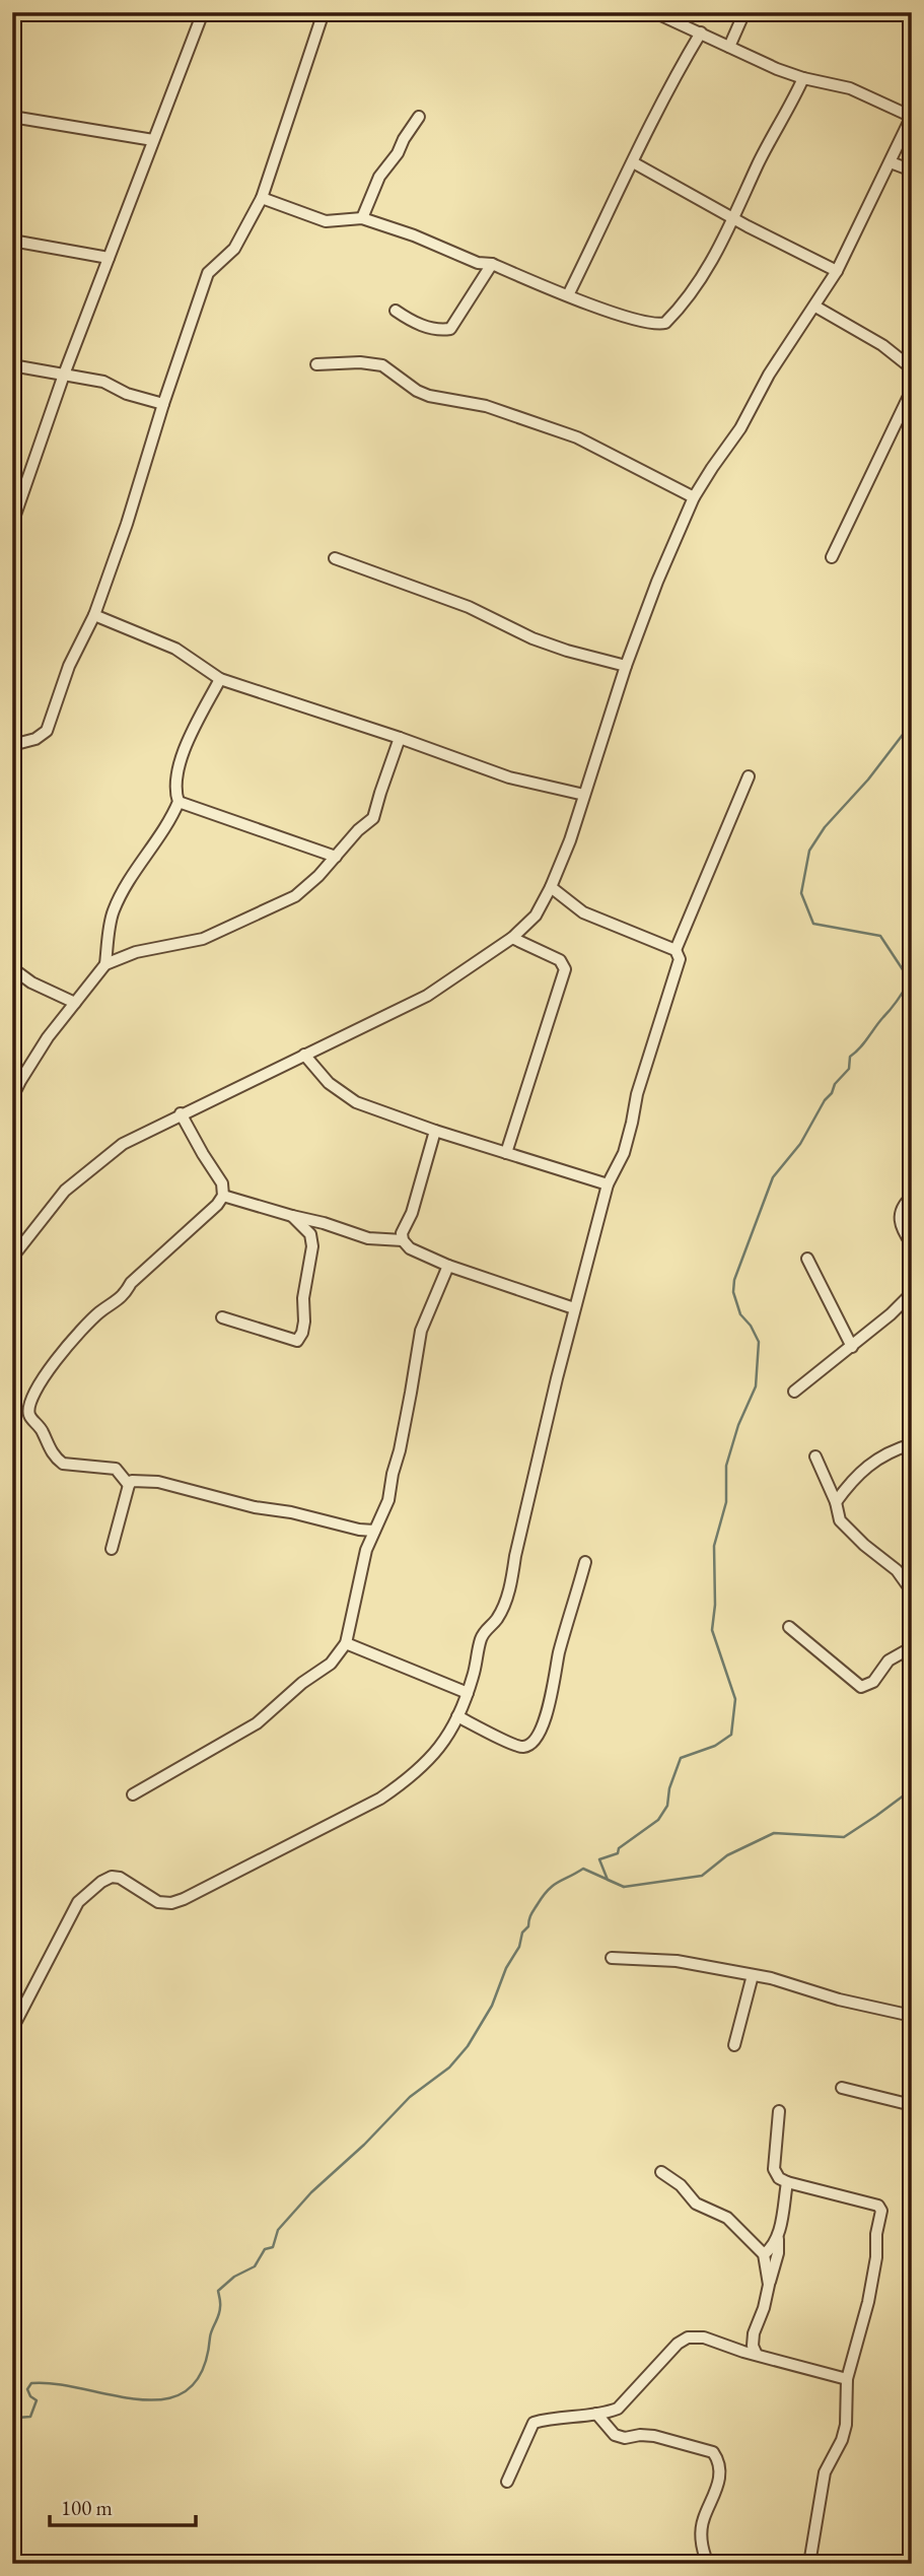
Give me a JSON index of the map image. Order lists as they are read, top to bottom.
{
  "scale_bar": "100 m"
}
